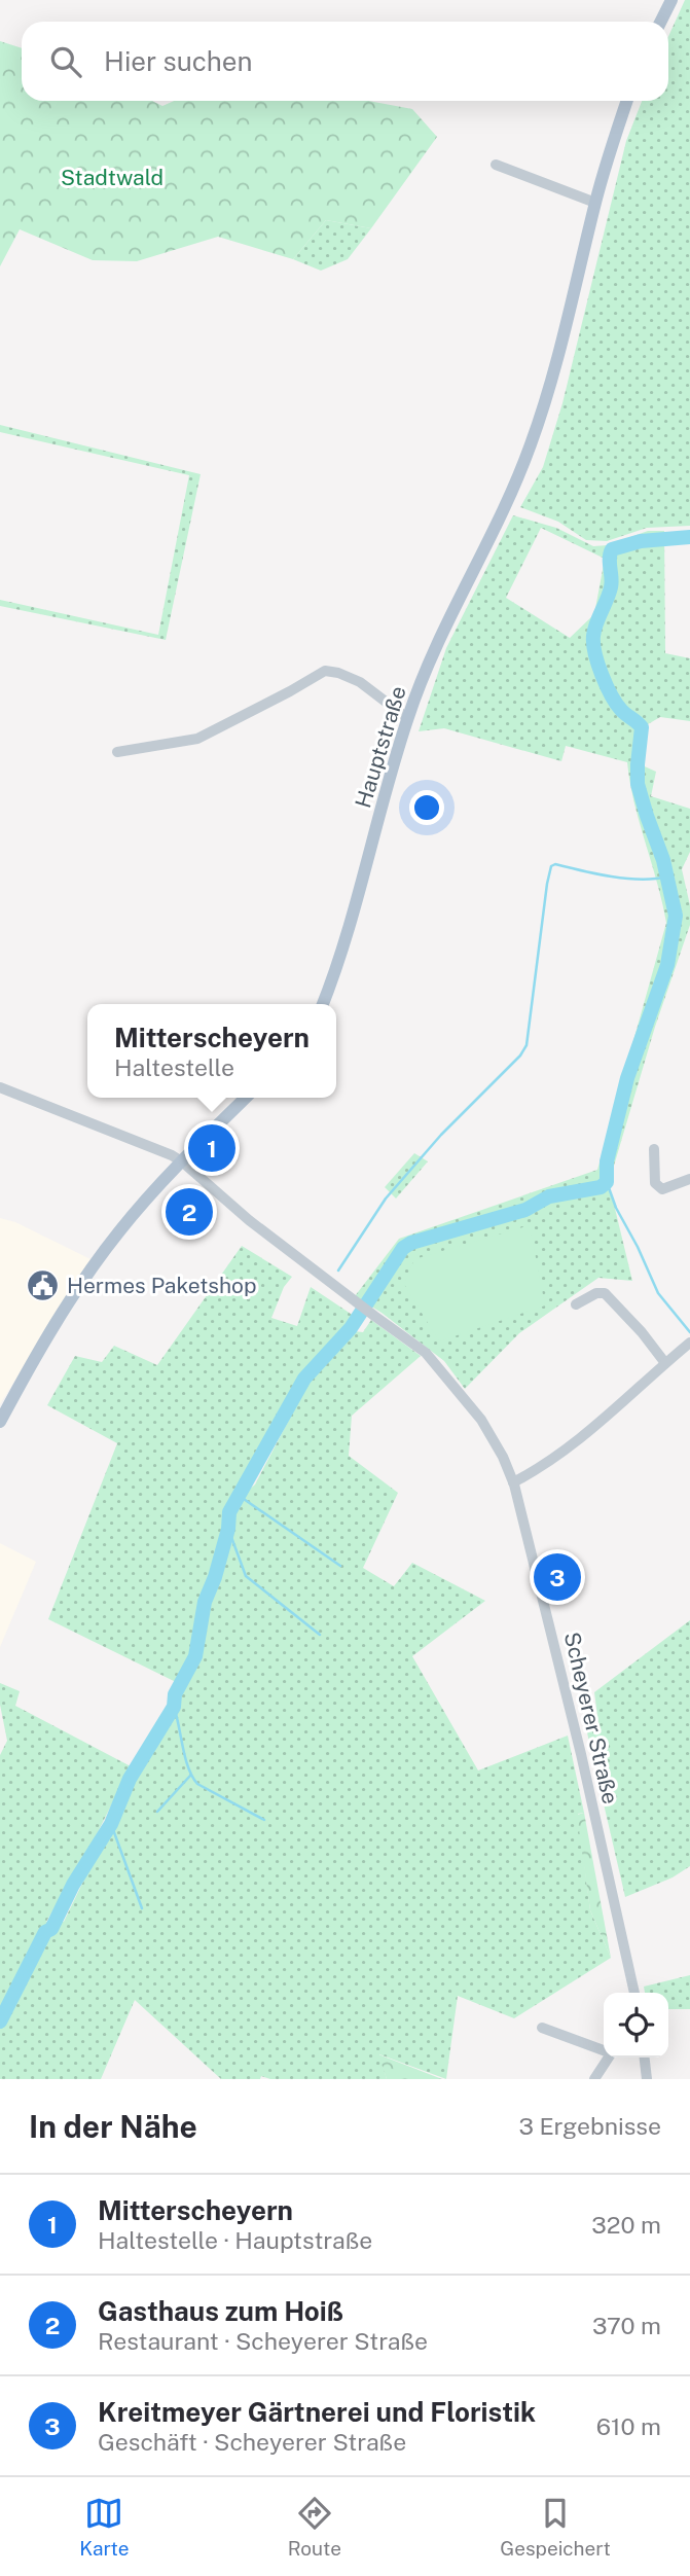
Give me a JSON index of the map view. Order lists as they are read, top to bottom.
{
  "streets": {
    "main road": ["Hauptstraße"],
    "street": ["Scheyerer Straße"]
  },
  "parks": ["Stadtwald"],
  "places": {
    "public building": ["Hermes Paketshop"]
  },
  "page": {
    "search": "Hier suchen",
    "popup": ["Mitterscheyern", "Haltestelle"],
    "pins": ["1", "2", "3"],
    "heading": ["In der Nähe", "3 Ergebnisse"],
    "list": [
      {
        "mark": "1",
        "name": "Mitterscheyern",
        "note": "Haltestelle · Hauptstraße",
        "value": "320 m"
      },
      {
        "mark": "2",
        "name": "Gasthaus zum Hoiß",
        "note": "Restaurant · Scheyerer Straße",
        "value": "370 m"
      },
      {
        "mark": "3",
        "name": "Kreitmeyer Gärtnerei und Floristik",
        "note": "Geschäft · Scheyerer Straße",
        "value": "610 m"
      }
    ],
    "nav": ["Karte", "Route", "Gespeichert"]
  }
}
